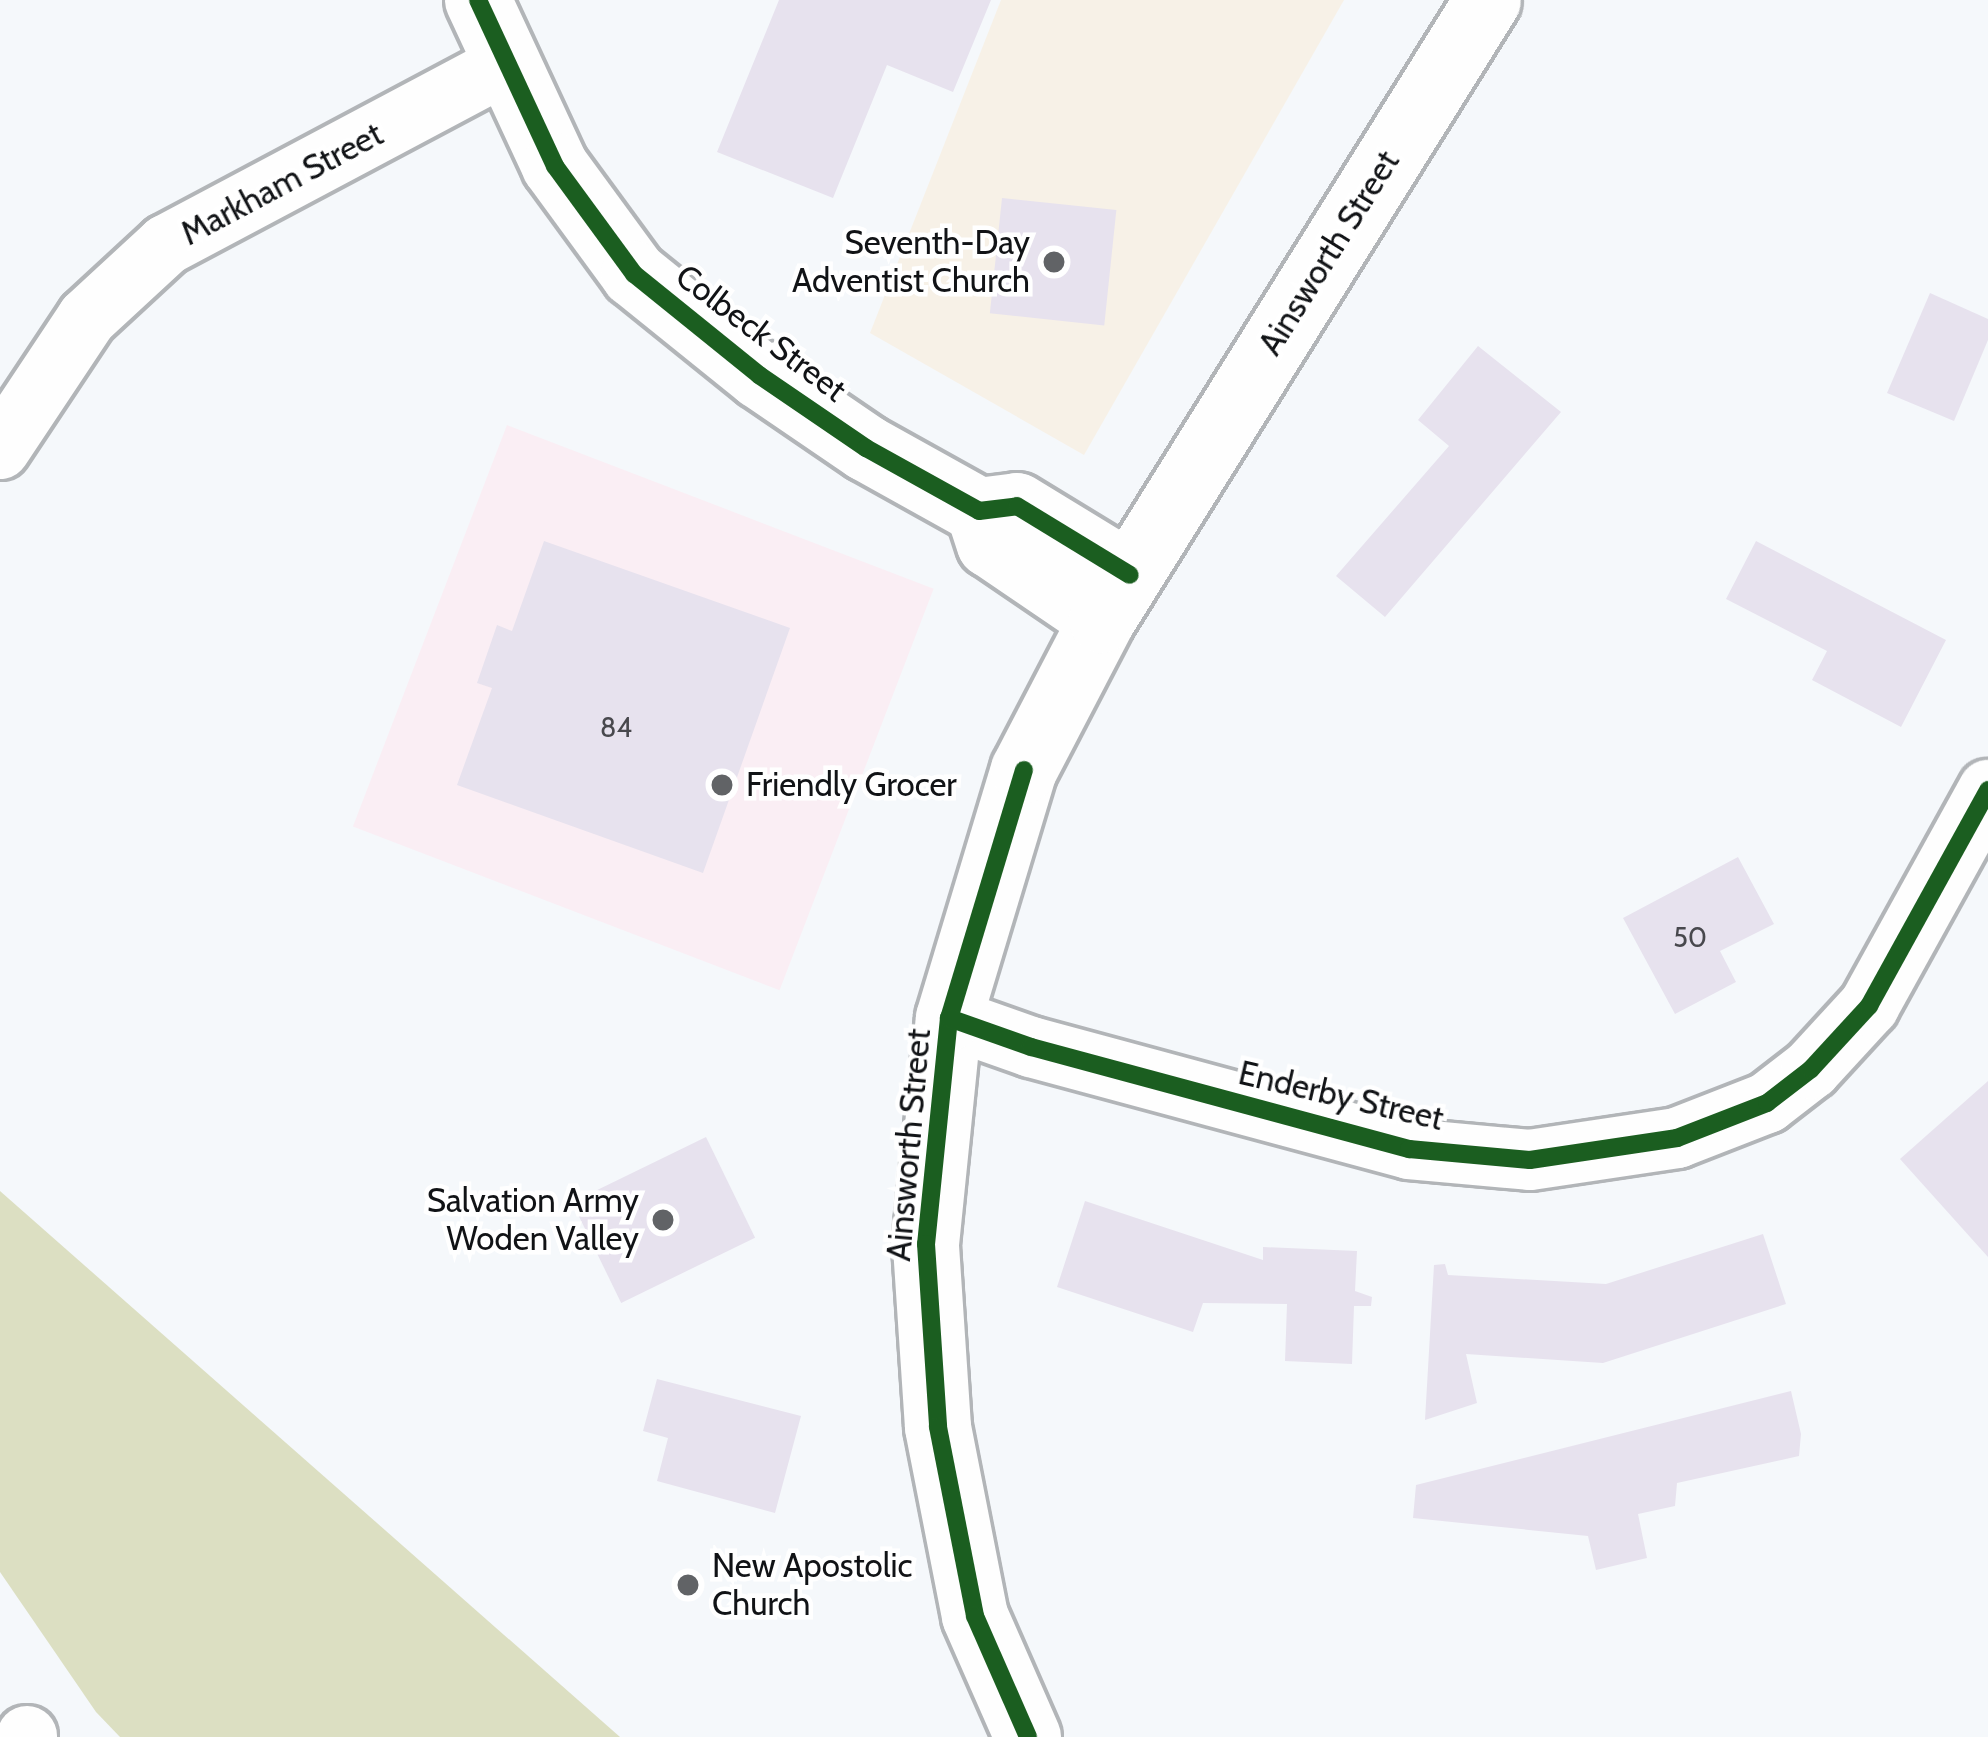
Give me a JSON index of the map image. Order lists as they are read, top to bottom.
{
  "streets": {
    "street": [
      "Markham Street",
      "Ainsworth Street",
      "Colbeck Street",
      "Enderby Street"
    ]
  },
  "crossings": [
    ["Markham Street", "Colbeck Street"],
    ["Ainsworth Street", "Colbeck Street"],
    ["Ainsworth Street", "Enderby Street"]
  ],
  "places": [
    "Seventh-Day Adventist Church",
    "Friendly Grocer",
    "Salvation Army Woden Valley",
    "New Apostolic Church"
  ],
  "house_numbers": ["84", "50"]
}
